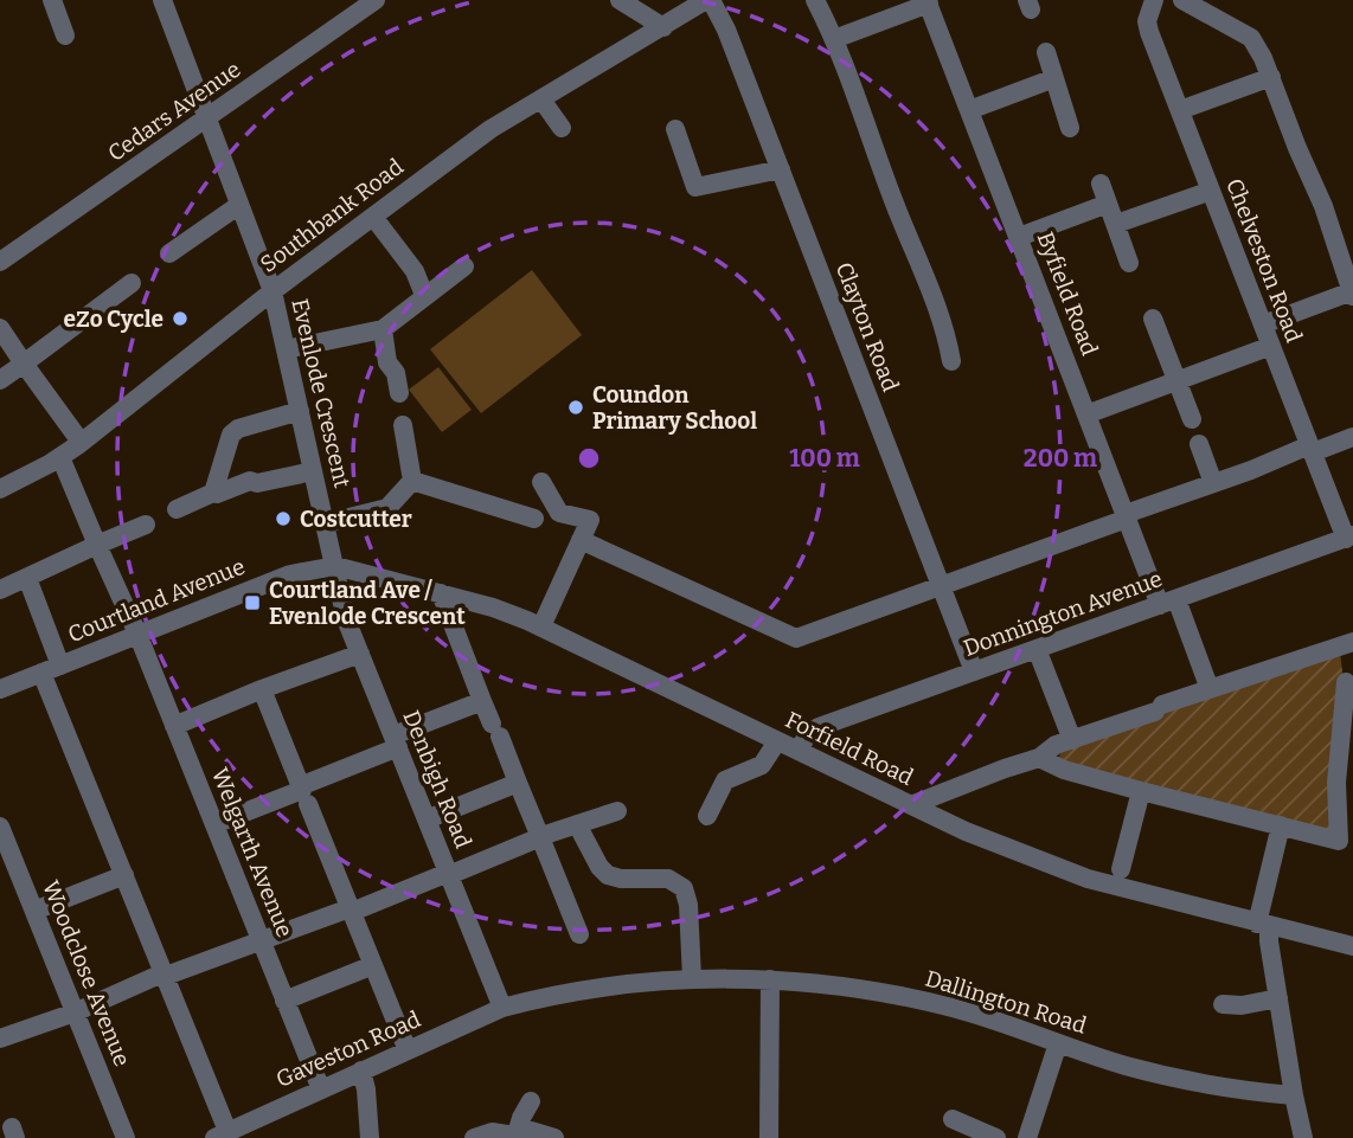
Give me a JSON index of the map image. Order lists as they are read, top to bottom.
{
  "streets": {
    "street": [
      "Cedars Avenue",
      "Southbank Road",
      "Chelveston Road",
      "Byfield Road",
      "Clayton Road",
      "Evenlode Crescent",
      "Courtland Avenue",
      "Donnington Avenue",
      "Forfield Road",
      "Denbigh Road",
      "Welgarth Avenue",
      "Woodclose Avenue",
      "Dallington Road",
      "Gaveston Road"
    ]
  },
  "crossings": [
    ["Cedars Avenue", "Evenlode Crescent"],
    ["Southbank Road", "Clayton Road"],
    ["Southbank Road", "Evenlode Crescent"],
    ["Southbank Road", "Welgarth Avenue"],
    ["Chelveston Road", "Donnington Avenue"],
    ["Byfield Road", "Donnington Avenue"],
    ["Clayton Road", "Donnington Avenue"],
    ["Evenlode Crescent", "Courtland Avenue"],
    ["Evenlode Crescent", "Forfield Road"],
    ["Evenlode Crescent", "Denbigh Road"],
    ["Courtland Avenue", "Forfield Road"],
    ["Courtland Avenue", "Denbigh Road"],
    ["Courtland Avenue", "Welgarth Avenue"],
    ["Donnington Avenue", "Forfield Road"],
    ["Forfield Road", "Denbigh Road"],
    ["Denbigh Road", "Dallington Road"],
    ["Denbigh Road", "Gaveston Road"],
    ["Welgarth Avenue", "Gaveston Road"],
    ["Dallington Road", "Gaveston Road"]
  ],
  "places": {
    "other": ["eZo Cycle", "Coundon Primary School", "Costcutter"],
    "transit": ["Courtland Ave / Evenlode Crescent"]
  },
  "rings": ["100 m", "200 m"]
}
